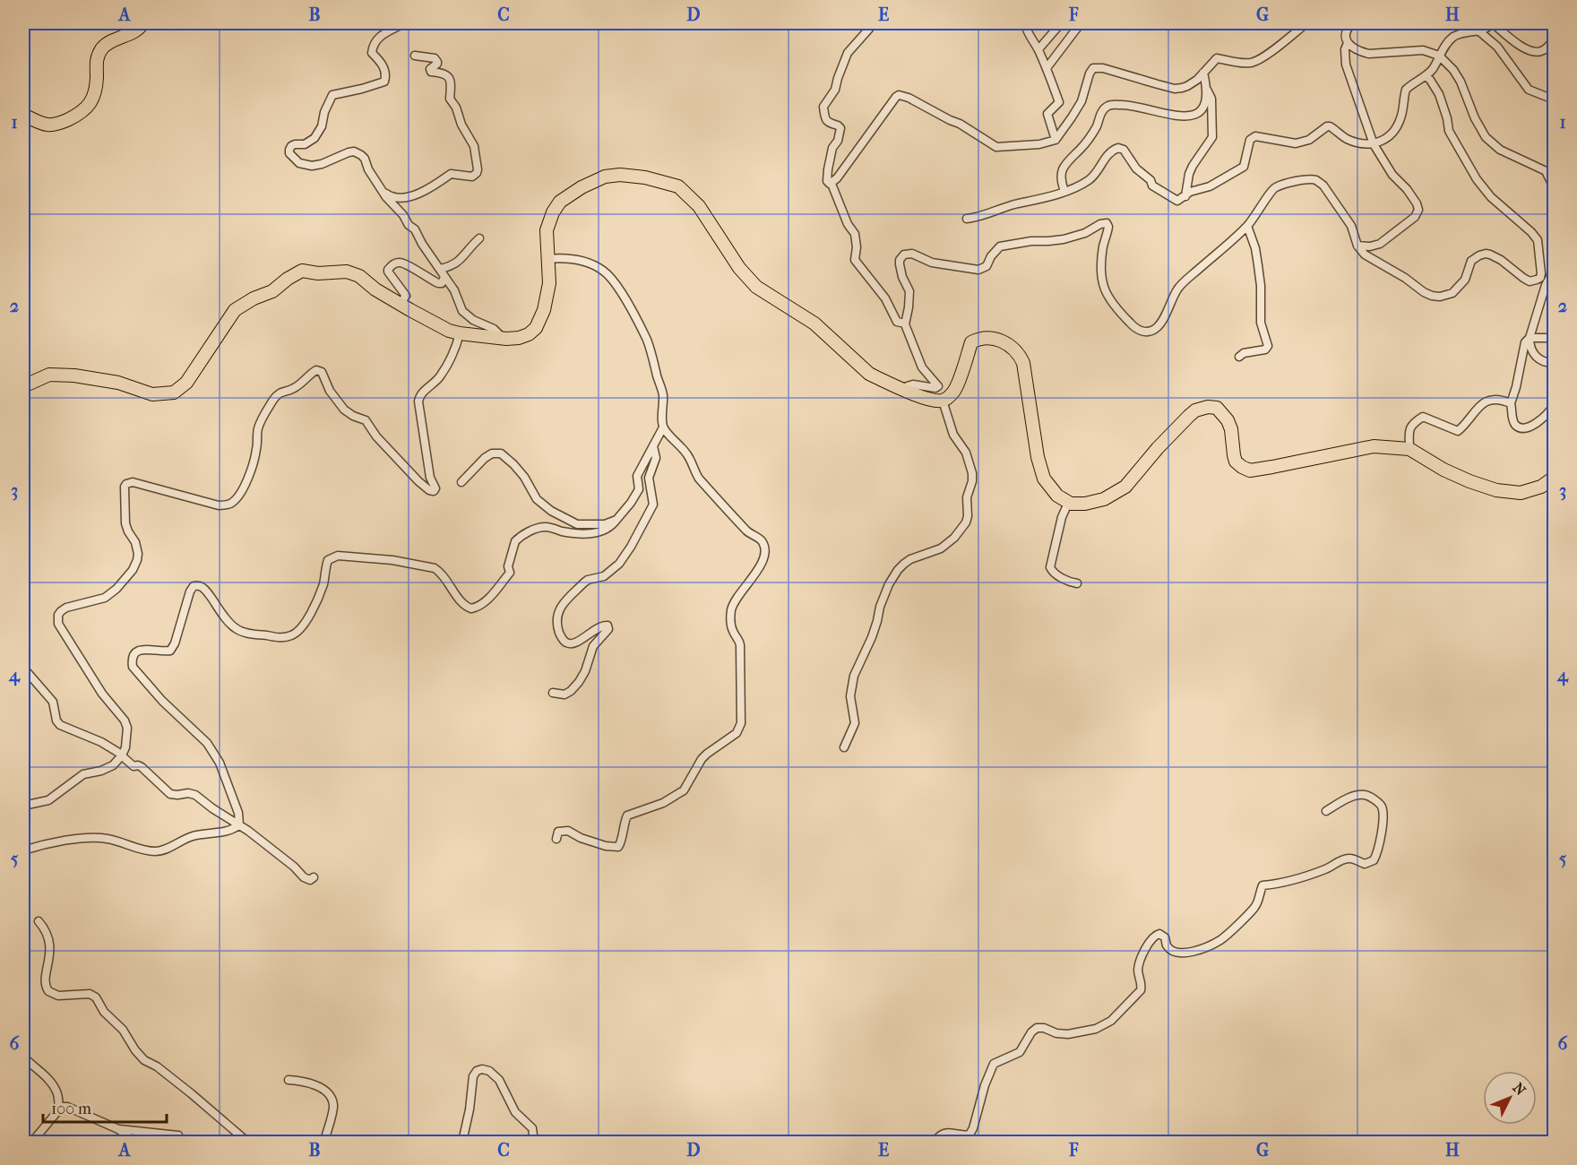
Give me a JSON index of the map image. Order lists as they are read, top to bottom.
{
  "scale_bar": "100 m",
  "north": "top right",
  "grid": {
    "columns": [
      "A",
      "B",
      "C",
      "D",
      "E",
      "F",
      "G",
      "H"
    ],
    "rows": [
      "1",
      "2",
      "3",
      "4",
      "5",
      "6"
    ]
  }
}
